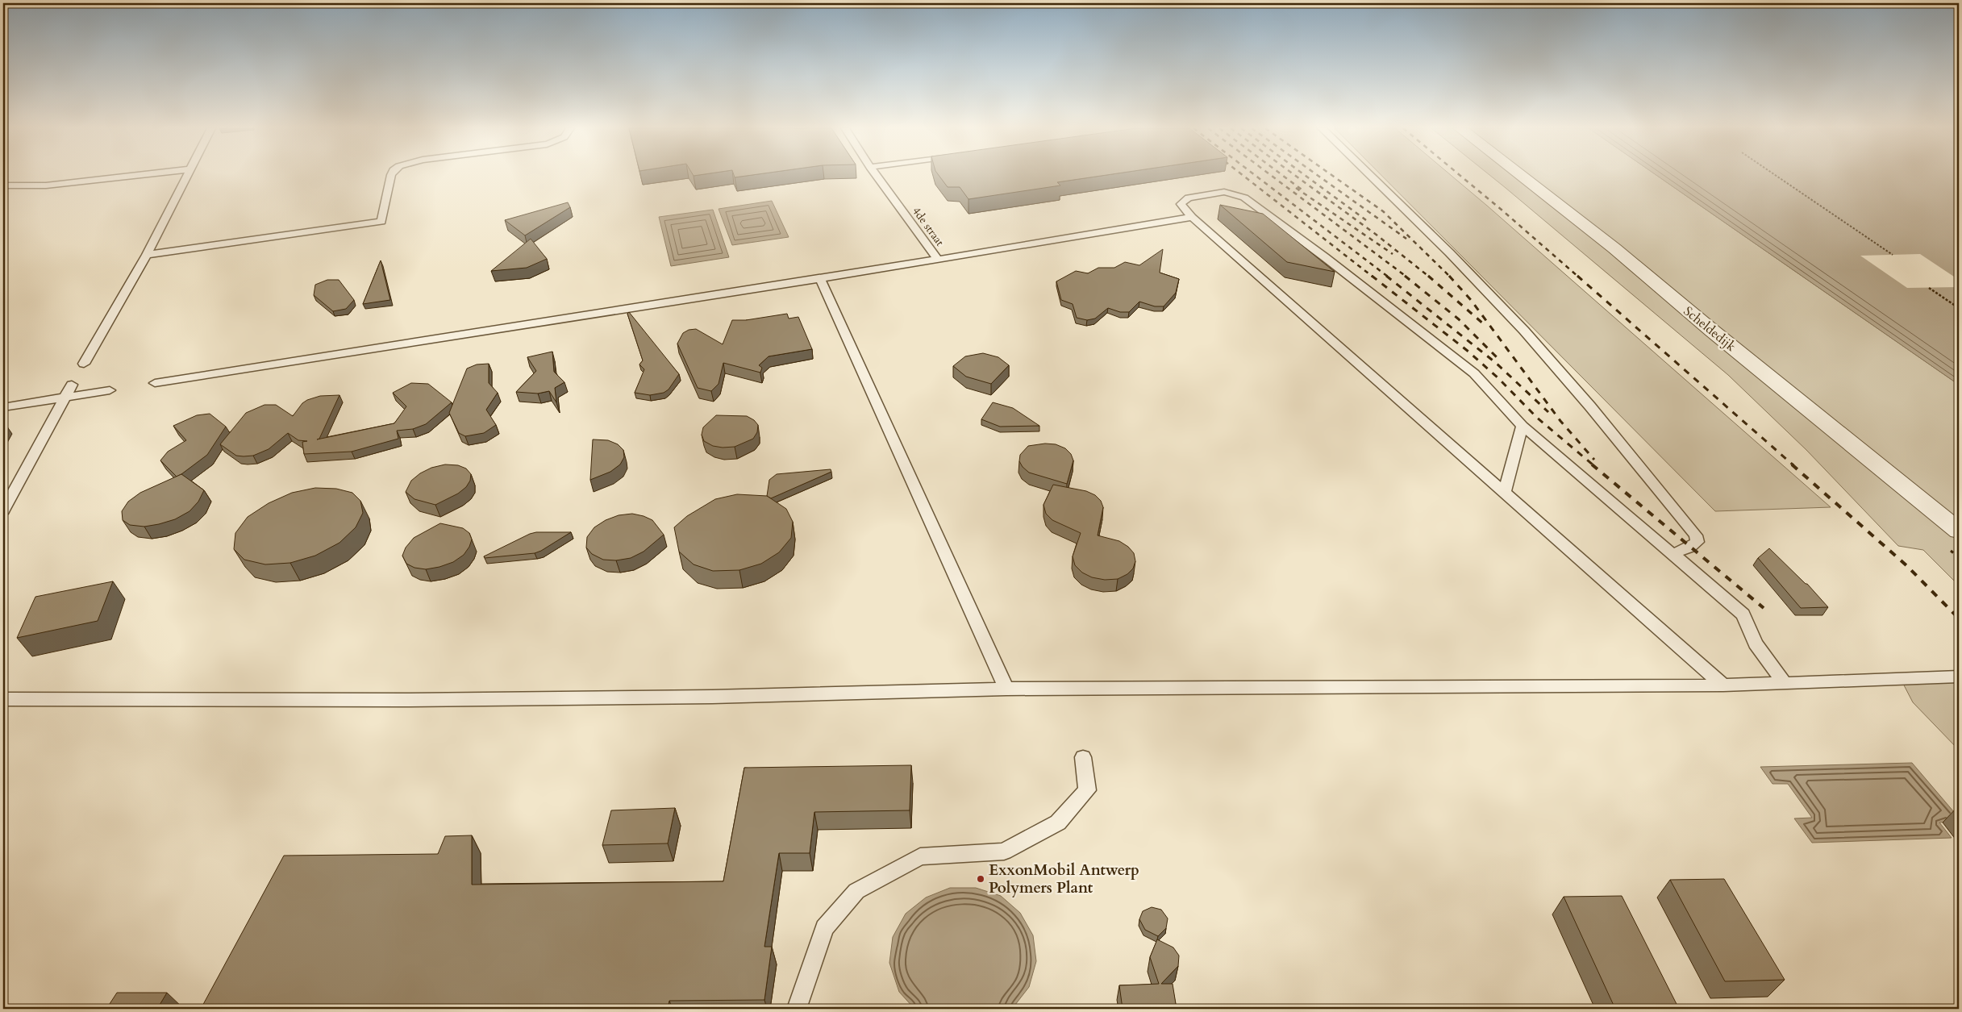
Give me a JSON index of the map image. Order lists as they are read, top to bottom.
{
  "streets": {
    "street": ["Scheldedijk"],
    "lane": ["4de straat"]
  },
  "places": ["ExxonMobil Antwerp Polymers Plant"]
}
